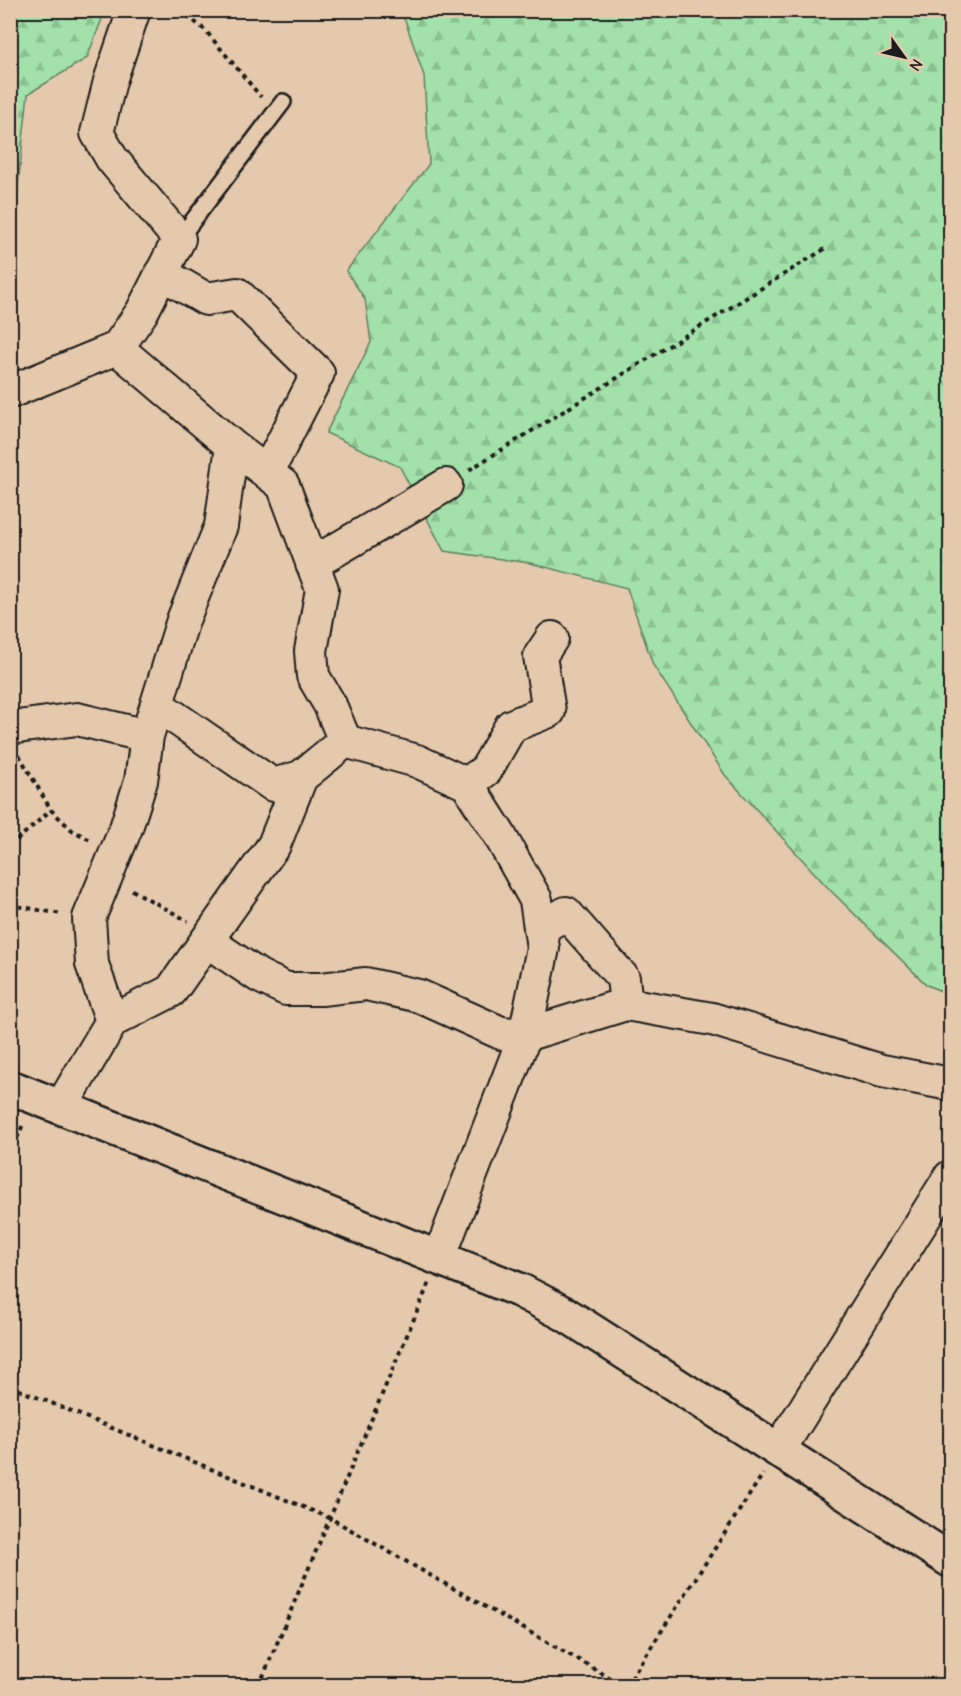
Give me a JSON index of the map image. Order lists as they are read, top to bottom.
{
  "north": "bottom right"
}
